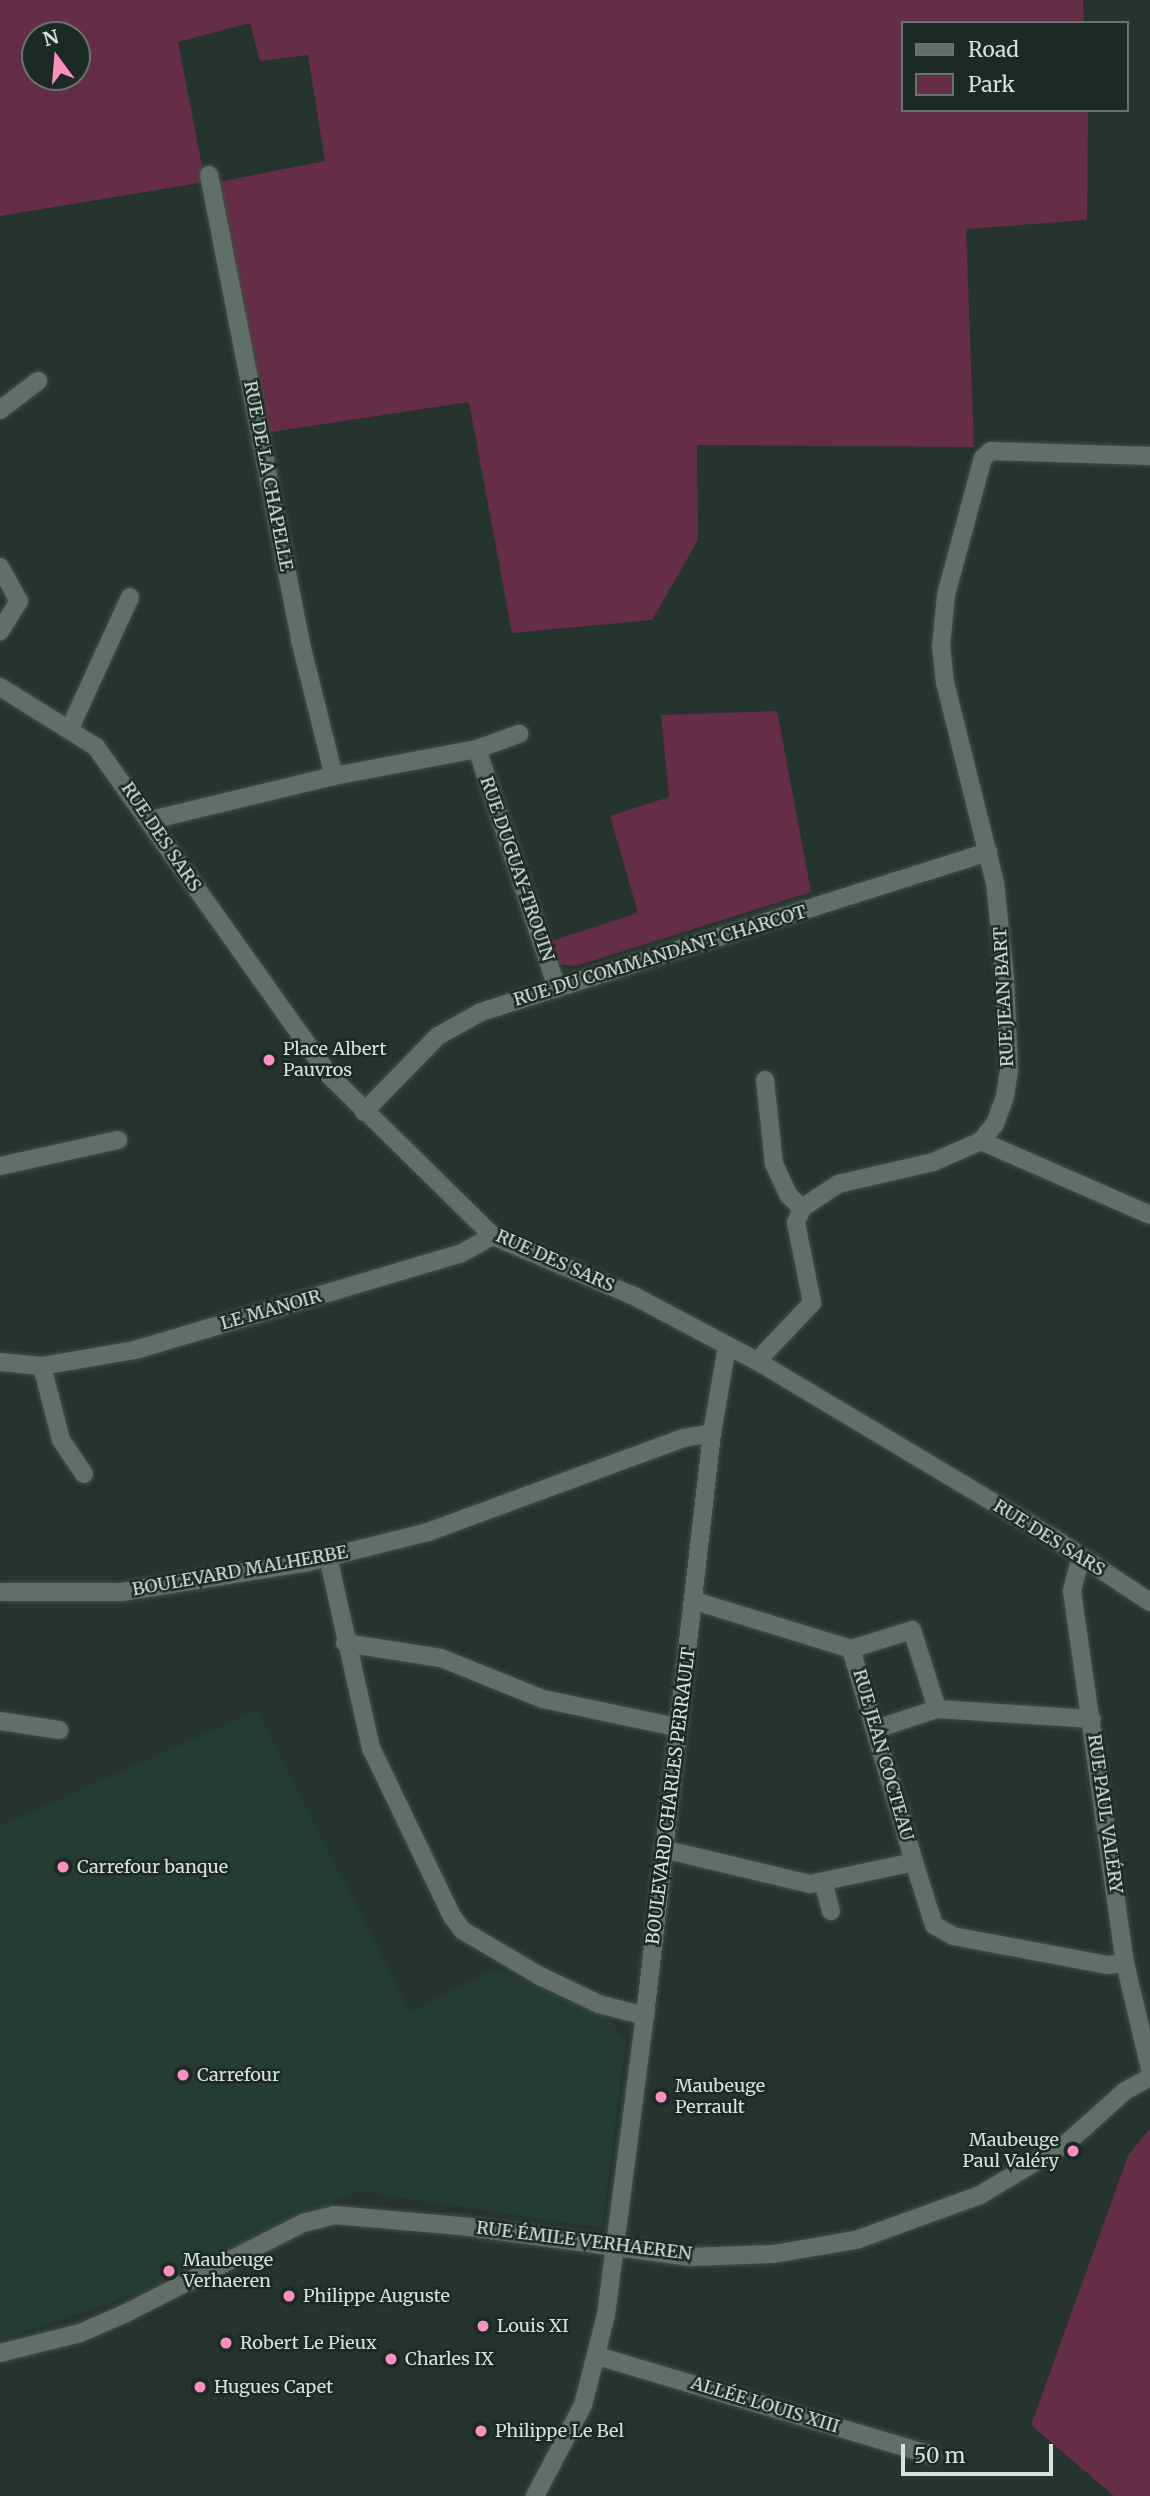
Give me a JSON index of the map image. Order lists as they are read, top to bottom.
{
  "streets": {
    "street": [
      "RUE DE LA CHAPELLE",
      "RUE DES SARS",
      "RUE DUGUAY-TROUIN",
      "RUE DU COMMANDANT CHARCOT",
      "RUE JEAN BART",
      "LE MANOIR",
      "BOULEVARD MALHERBE",
      "RUE JEAN COCTEAU",
      "BOULEVARD CHARLES PERRAULT",
      "RUE PAUL VALÉRY",
      "RUE ÉMILE VERHAEREN",
      "ALLÉE LOUIS XIII"
    ]
  },
  "crossings": [
    ["RUE DES SARS", "RUE DU COMMANDANT CHARCOT"],
    ["RUE DES SARS", "LE MANOIR"],
    ["RUE DES SARS", "BOULEVARD CHARLES PERRAULT"],
    ["RUE DES SARS", "RUE PAUL VALÉRY"],
    ["RUE DUGUAY-TROUIN", "RUE DU COMMANDANT CHARCOT"],
    ["RUE DU COMMANDANT CHARCOT", "RUE JEAN BART"],
    ["BOULEVARD MALHERBE", "BOULEVARD CHARLES PERRAULT"],
    ["RUE JEAN COCTEAU", "RUE PAUL VALÉRY"],
    ["BOULEVARD CHARLES PERRAULT", "RUE ÉMILE VERHAEREN"],
    ["BOULEVARD CHARLES PERRAULT", "ALLÉE LOUIS XIII"]
  ],
  "places": [
    "Place Albert Pauvros",
    "Carrefour banque",
    "Carrefour",
    "Maubeuge Perrault",
    "Maubeuge Paul Valéry",
    "Maubeuge Verhaeren",
    "Philippe Auguste",
    "Louis XI",
    "Robert Le Pieux",
    "Charles IX",
    "Hugues Capet",
    "Philippe Le Bel"
  ],
  "legend": ["Road", "Park"],
  "scale_bar": "50 m",
  "north": "top"
}
